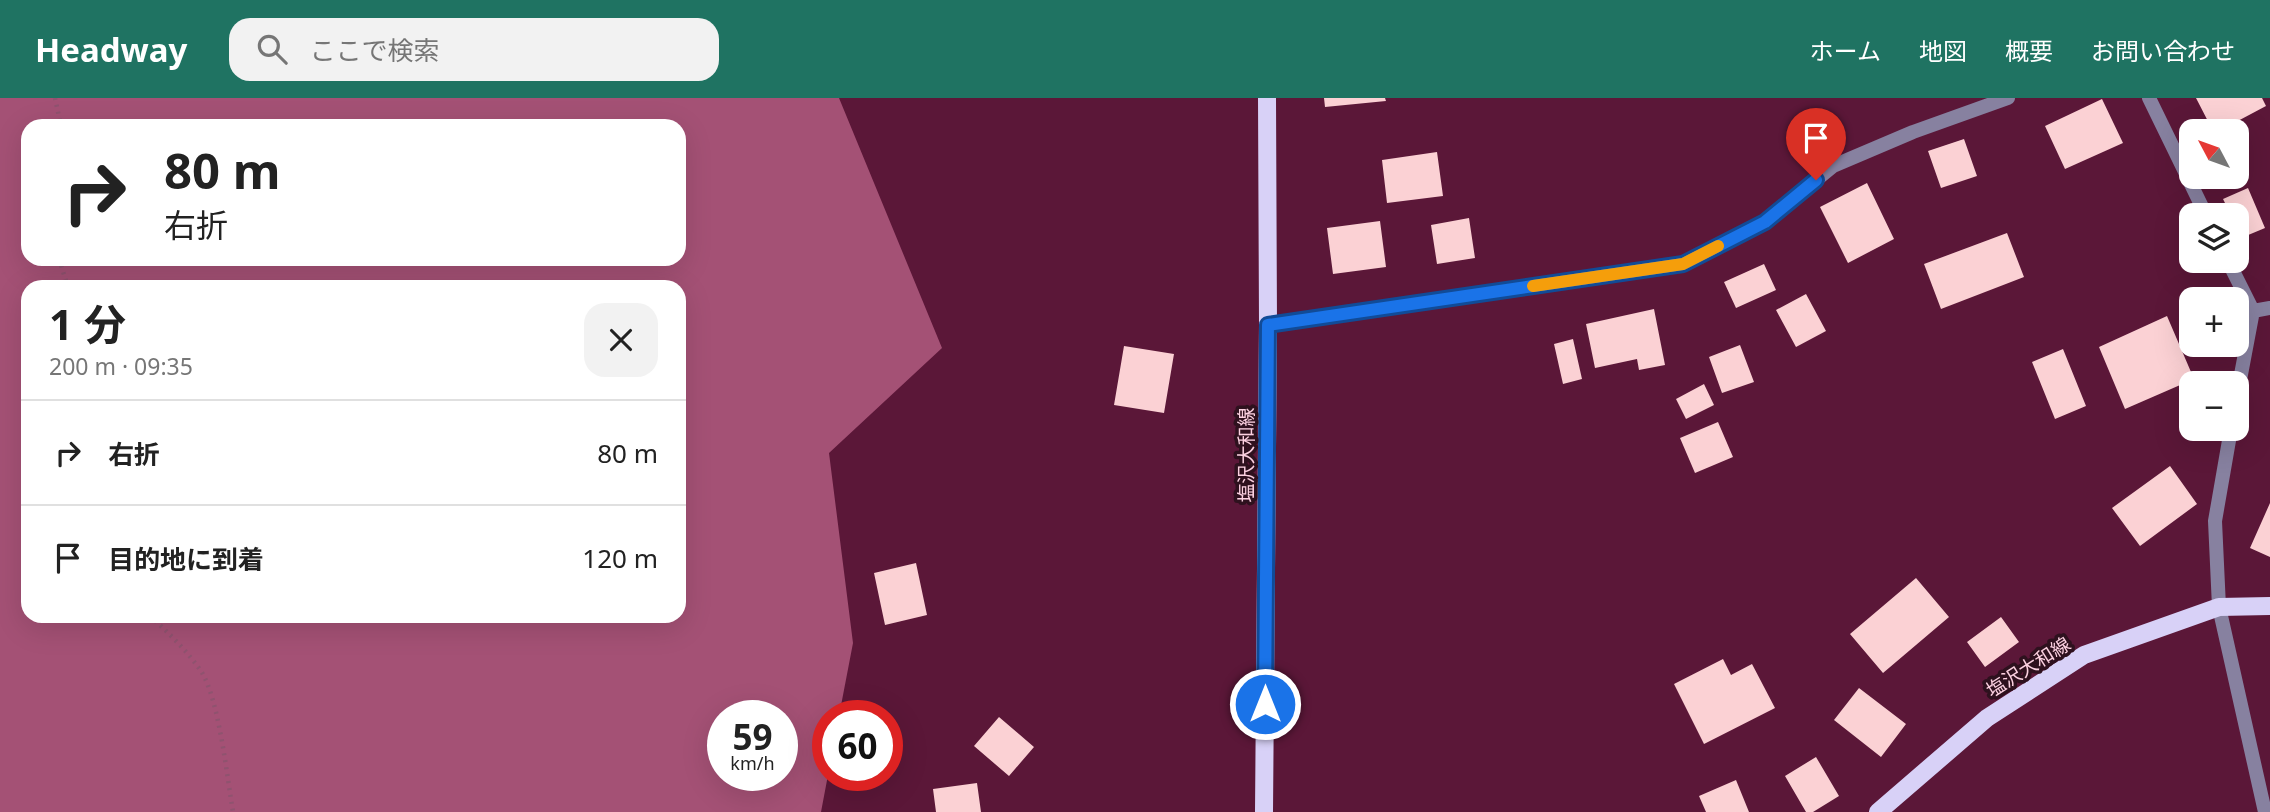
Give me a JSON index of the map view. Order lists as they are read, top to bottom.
{
  "streets": {
    "main road": ["塩沢大和線"]
  },
  "north": "top left",
  "page": {
    "header": "Headway",
    "search": "ここで検索",
    "nav": [
      "ホーム",
      "地図",
      "概要",
      "お問い合わせ"
    ],
    "map_buttons": ["+", "−"],
    "turn": ["80 m", "右折"],
    "heading": ["1 分", "200 m · 09:35"],
    "list": [
      {
        "name": "右折",
        "value": "80 m"
      },
      {
        "name": "目的地に到着",
        "value": "120 m"
      }
    ],
    "speed": "59 km/h",
    "limit": "60"
  }
}
